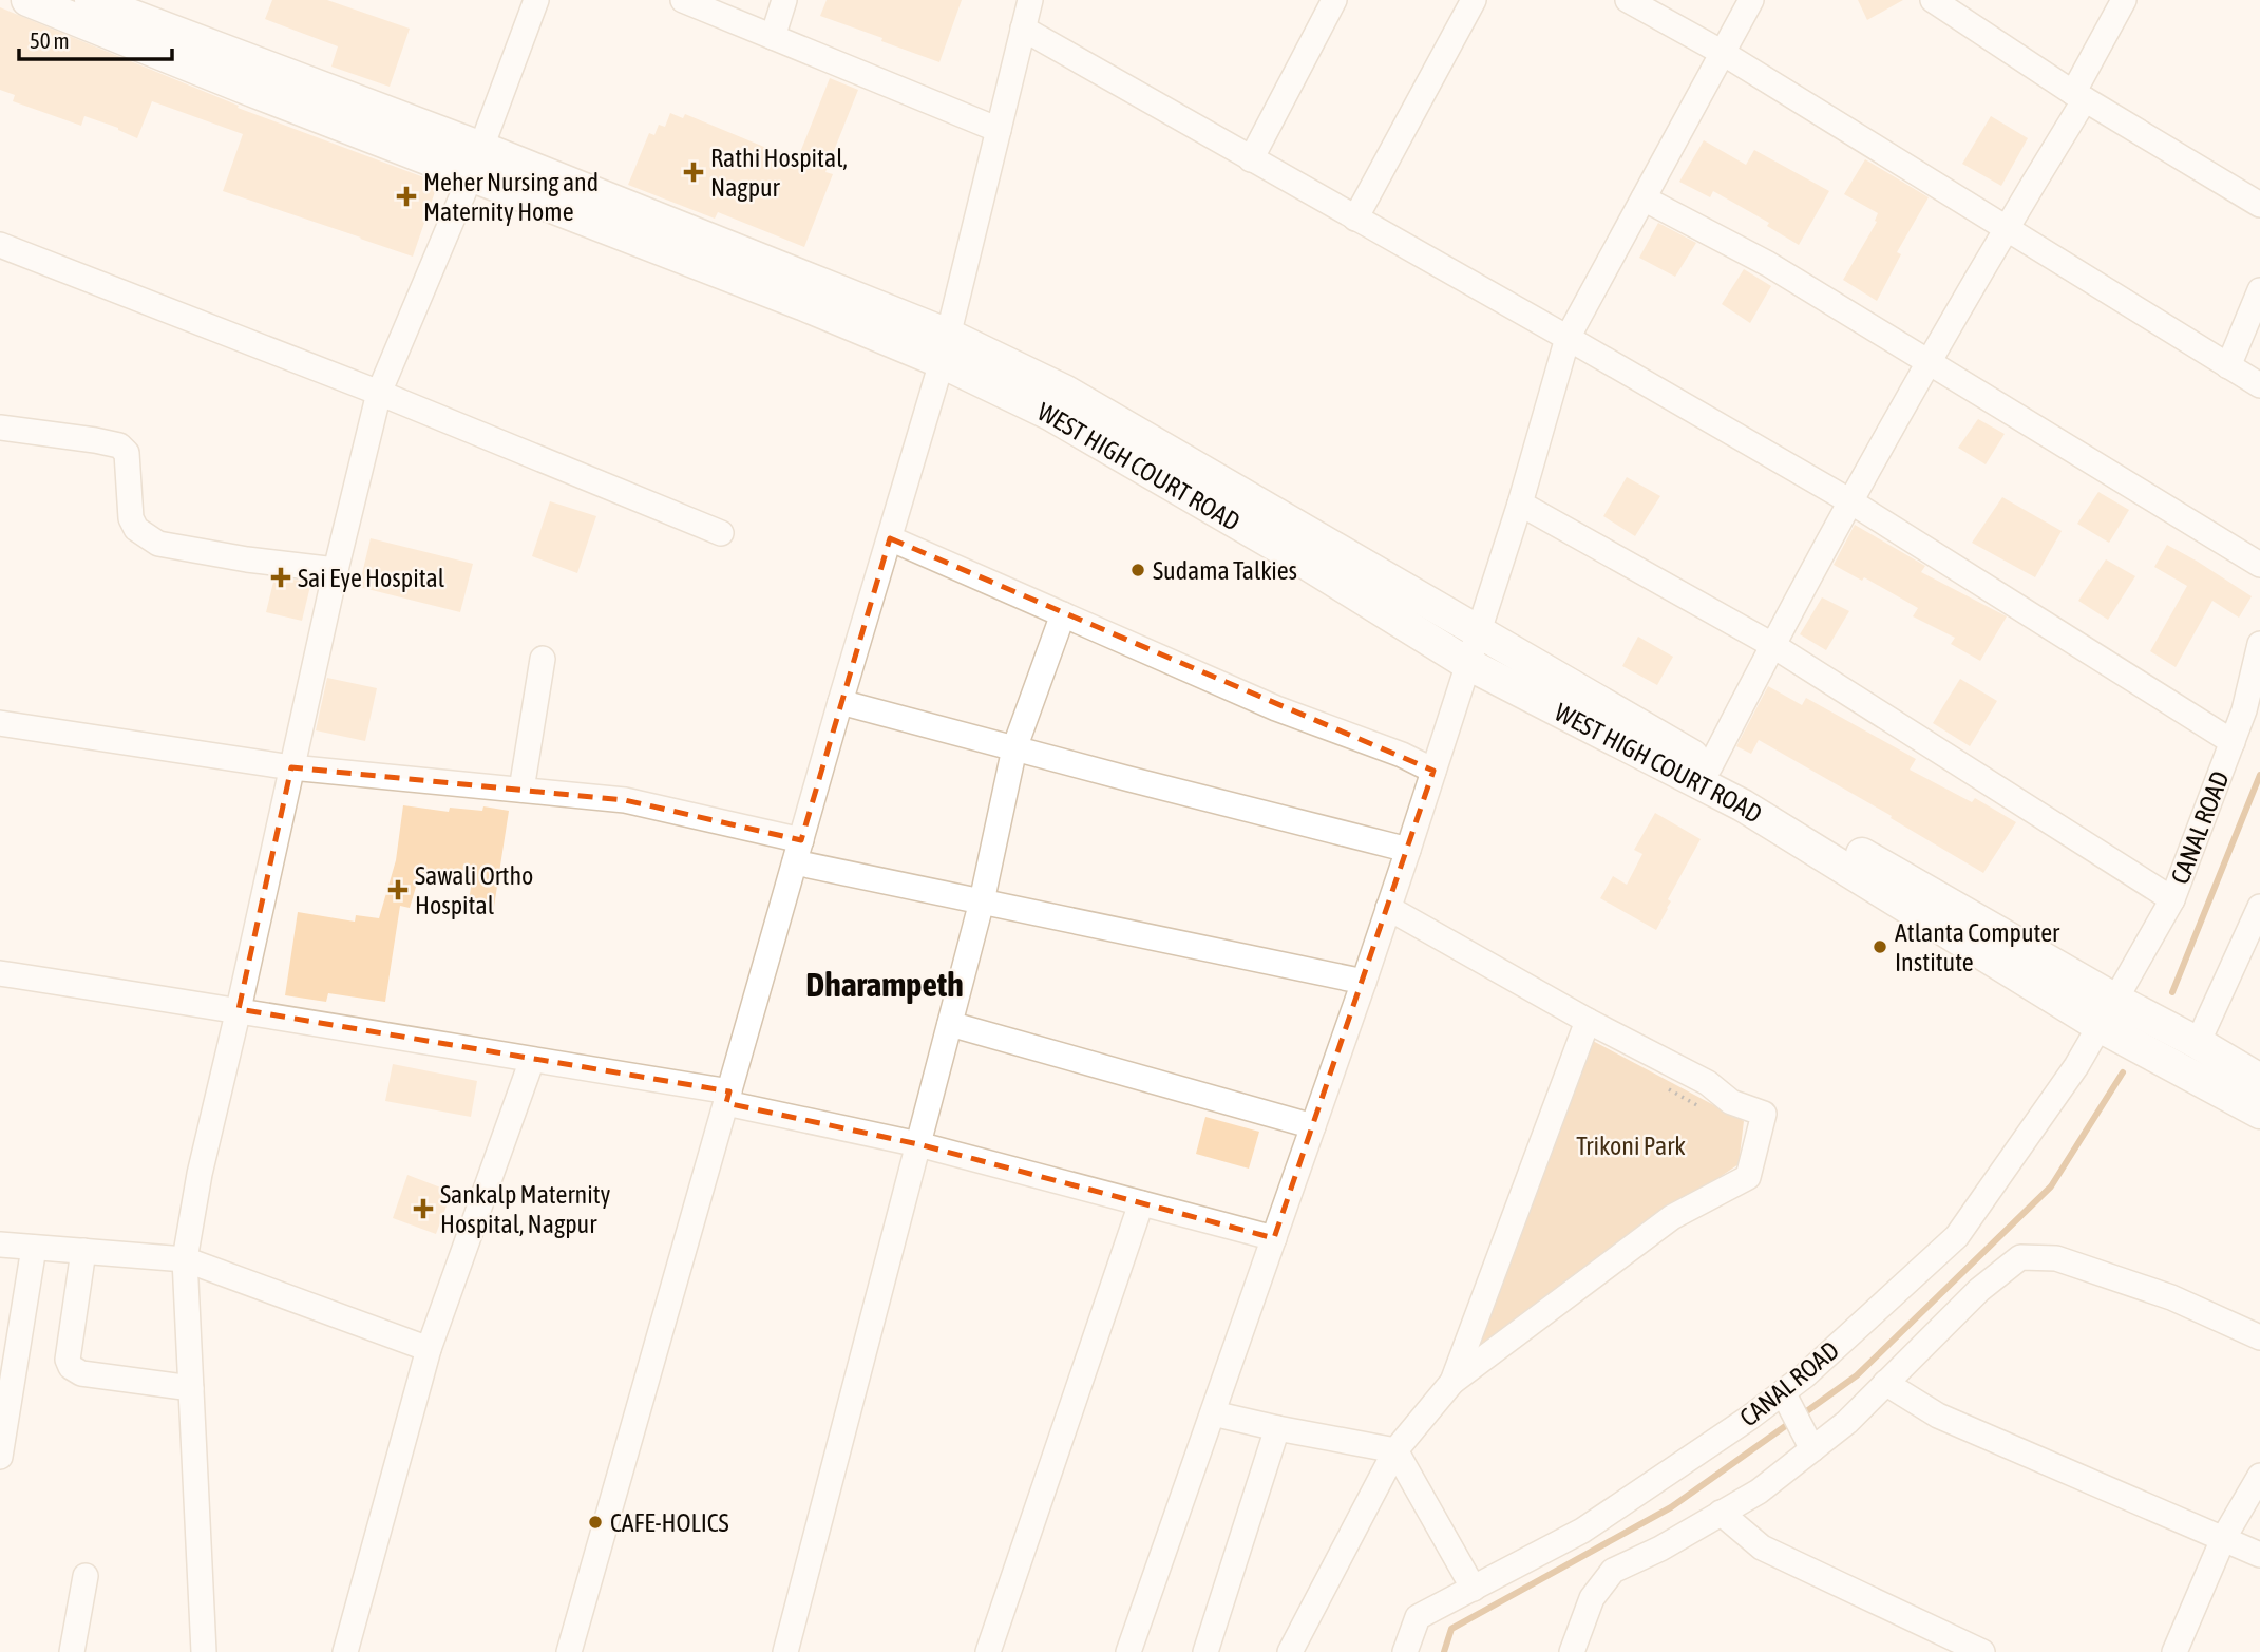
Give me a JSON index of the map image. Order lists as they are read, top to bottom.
{
  "streets": {
    "main road": ["WEST HIGH COURT ROAD"],
    "street": ["CANAL ROAD"]
  },
  "crossings": [
    ["WEST HIGH COURT ROAD", "CANAL ROAD"]
  ],
  "districts": ["Dharampeth"],
  "parks": ["Trikoni Park"],
  "places": {
    "health": [
      "Rathi Hospital, Nagpur",
      "Meher Nursing and Maternity Home",
      "Sai Eye Hospital",
      "Sawali Ortho Hospital",
      "Sankalp Maternity Hospital, Nagpur"
    ],
    "other": ["Sudama Talkies", "Atlanta Computer Institute", "CAFE-HOLICS"]
  },
  "scale_bar": "50 m"
}
